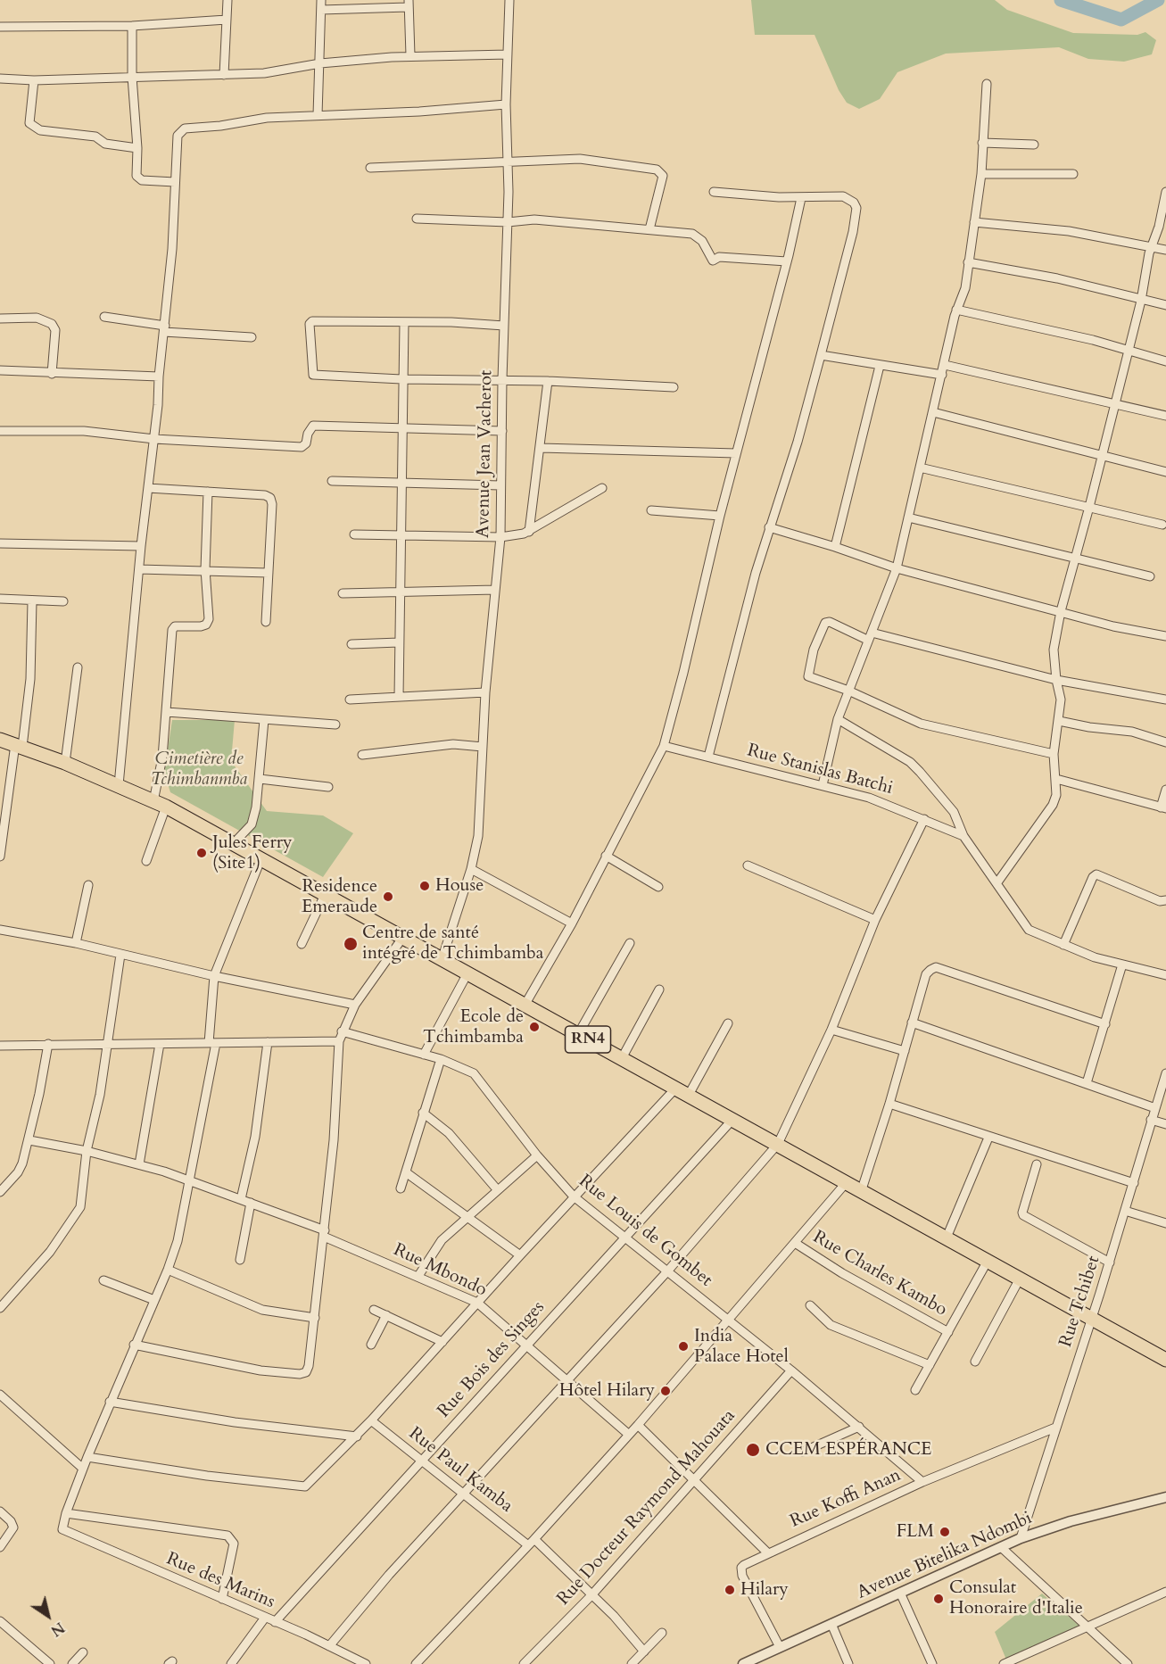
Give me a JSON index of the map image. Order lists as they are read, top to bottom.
{
  "streets": {
    "highway": ["RN4"],
    "street": [
      "Avenue Jean Vacherot",
      "Rue Stanislas Batchi",
      "Rue Louis de Gombet",
      "Rue Mbondo",
      "Rue Charles Kambo",
      "Rue Tchibet",
      "Rue Bois des Singes",
      "Rue Paul Kamba",
      "Rue Koffi Anan",
      "Rue Docteur Raymond Mahouata",
      "Avenue Bitelika Ndombi",
      "Rue des Marins"
    ]
  },
  "crossings": [
    ["RN4", "Rue Tchibet"],
    ["RN4", "Rue Bois des Singes"],
    ["Rue Louis de Gombet", "Rue Bois des Singes"],
    ["Rue Louis de Gombet", "Rue Koffi Anan"],
    ["Rue Louis de Gombet", "Rue Docteur Raymond Mahouata"],
    ["Rue Mbondo", "Rue Bois des Singes"],
    ["Rue Tchibet", "Rue Koffi Anan"],
    ["Rue Tchibet", "Avenue Bitelika Ndombi"],
    ["Rue Bois des Singes", "Rue Paul Kamba"],
    ["Rue Bois des Singes", "Rue des Marins"],
    ["Rue Paul Kamba", "Rue Docteur Raymond Mahouata"],
    ["Rue Koffi Anan", "Avenue Bitelika Ndombi"]
  ],
  "parks": ["Cimetière de Tchimbanmba"],
  "places": [
    "Jules Ferry (Site1)",
    "House",
    "Residence Emeraude",
    "Centre de santé intégré de Tchimbamba",
    "Ecole de Tchimbamba",
    "India Palace Hotel",
    "Hôtel Hilary",
    "CCEM ESPÉRANCE",
    "FLM",
    "Hilary",
    "Consulat Honoraire d'Italie"
  ],
  "north": "bottom right"
}
